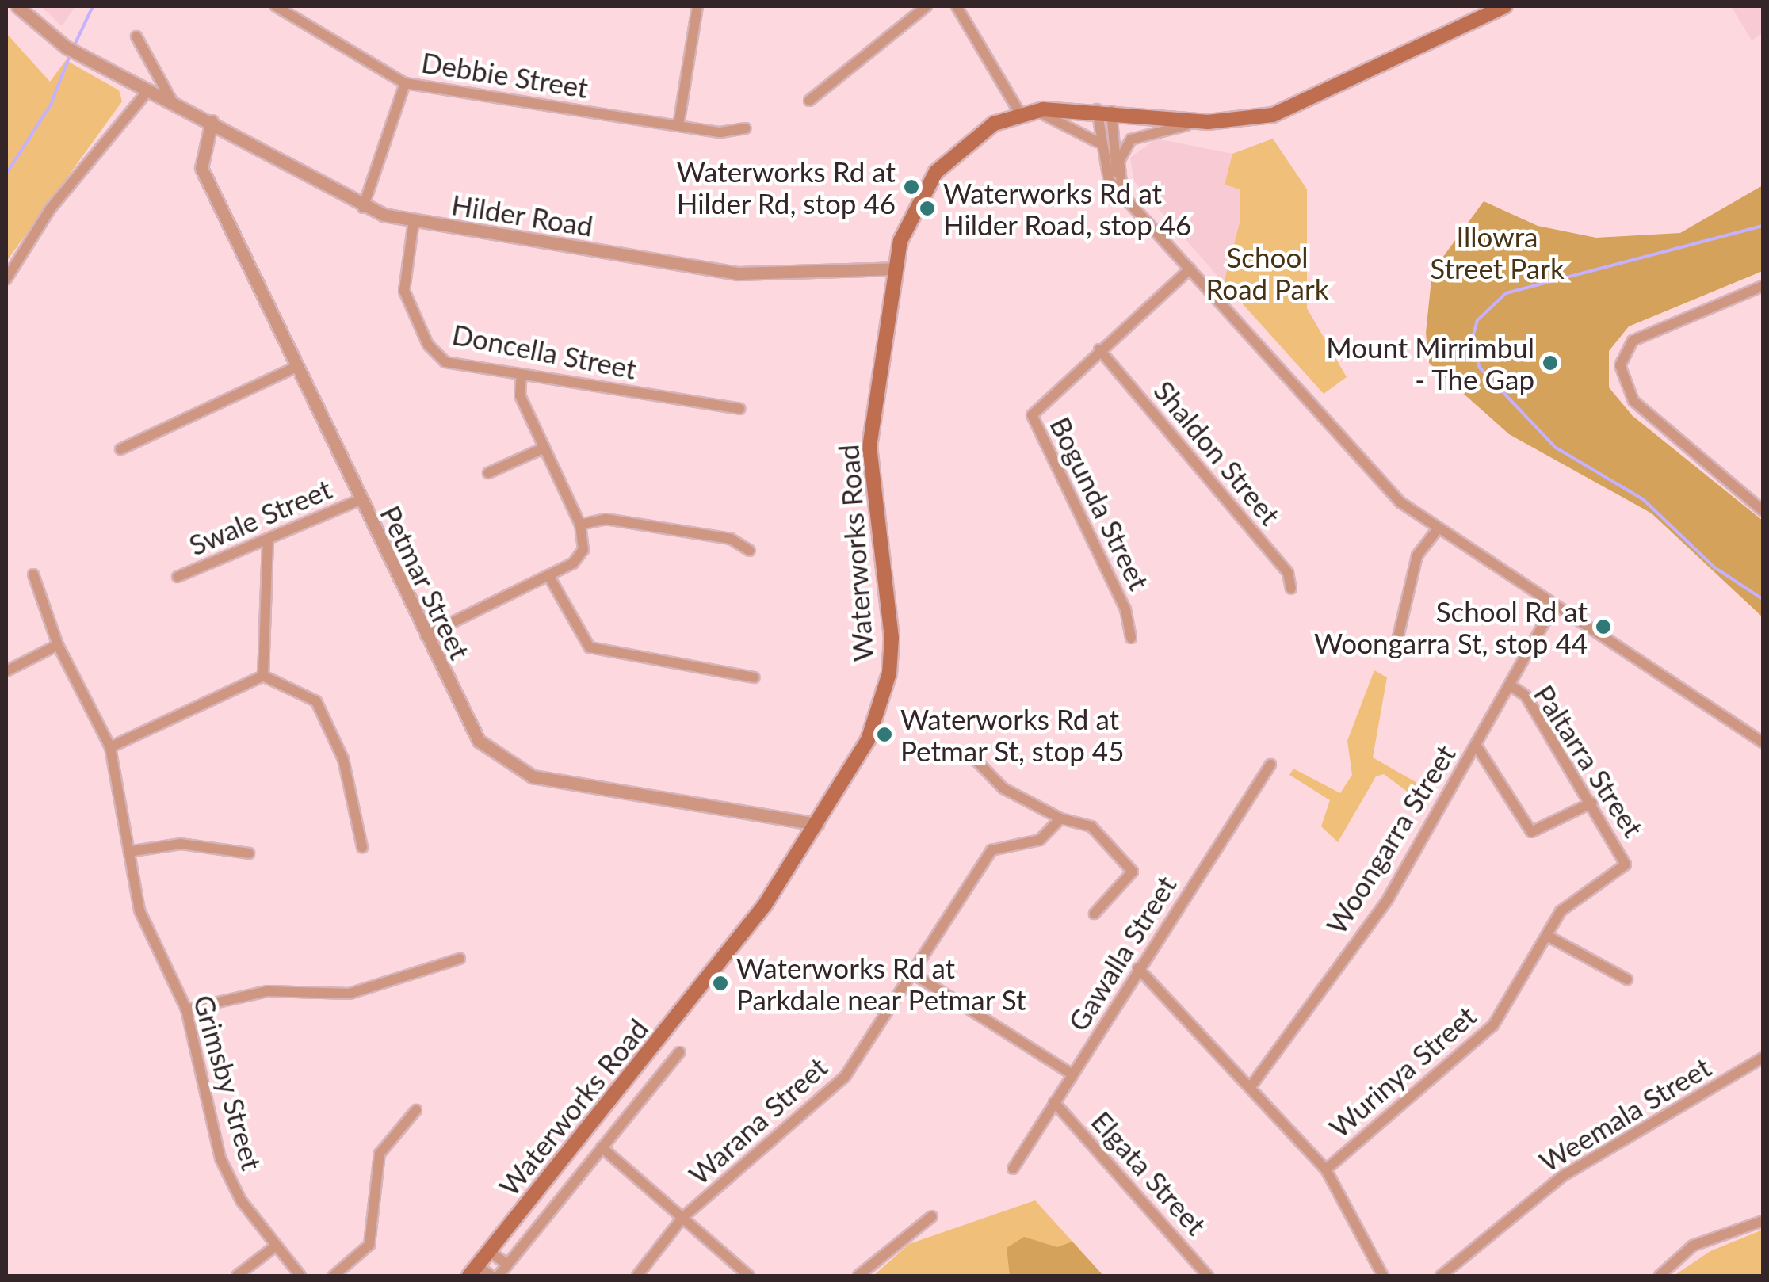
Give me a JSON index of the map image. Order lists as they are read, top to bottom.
{
  "streets": {
    "main road": ["Waterworks Road"],
    "street": [
      "Debbie Street",
      "Hilder Road",
      "Doncella Street",
      "Shaldon Street",
      "Bogunda Street",
      "Swale Street",
      "Petmar Street",
      "Paltarra Street",
      "Woongarra Street",
      "Gawalla Street",
      "Wurinya Street",
      "Grimsby Street",
      "Weemala Street",
      "Warana Street",
      "Elgata Street"
    ]
  },
  "crossings": [
    ["Hilder Road", "Doncella Street"],
    ["Hilder Road", "Waterworks Road"],
    ["Hilder Road", "Petmar Street"],
    ["Shaldon Street", "Bogunda Street"],
    ["Swale Street", "Petmar Street"],
    ["Waterworks Road", "Petmar Street"],
    ["Paltarra Street", "Woongarra Street"],
    ["Paltarra Street", "Wurinya Street"],
    ["Gawalla Street", "Elgata Street"]
  ],
  "parks": ["Illowra Street Park", "School Road Park"],
  "places": [
    "Waterworks Rd at Hilder Rd, stop 46",
    "Waterworks Rd at Hilder Road, stop 46",
    "Mount Mirrimbul - The Gap",
    "School Rd at Woongarra St, stop 44",
    "Waterworks Rd at Petmar St, stop 45",
    "Waterworks Rd at Parkdale near Petmar St"
  ]
}
